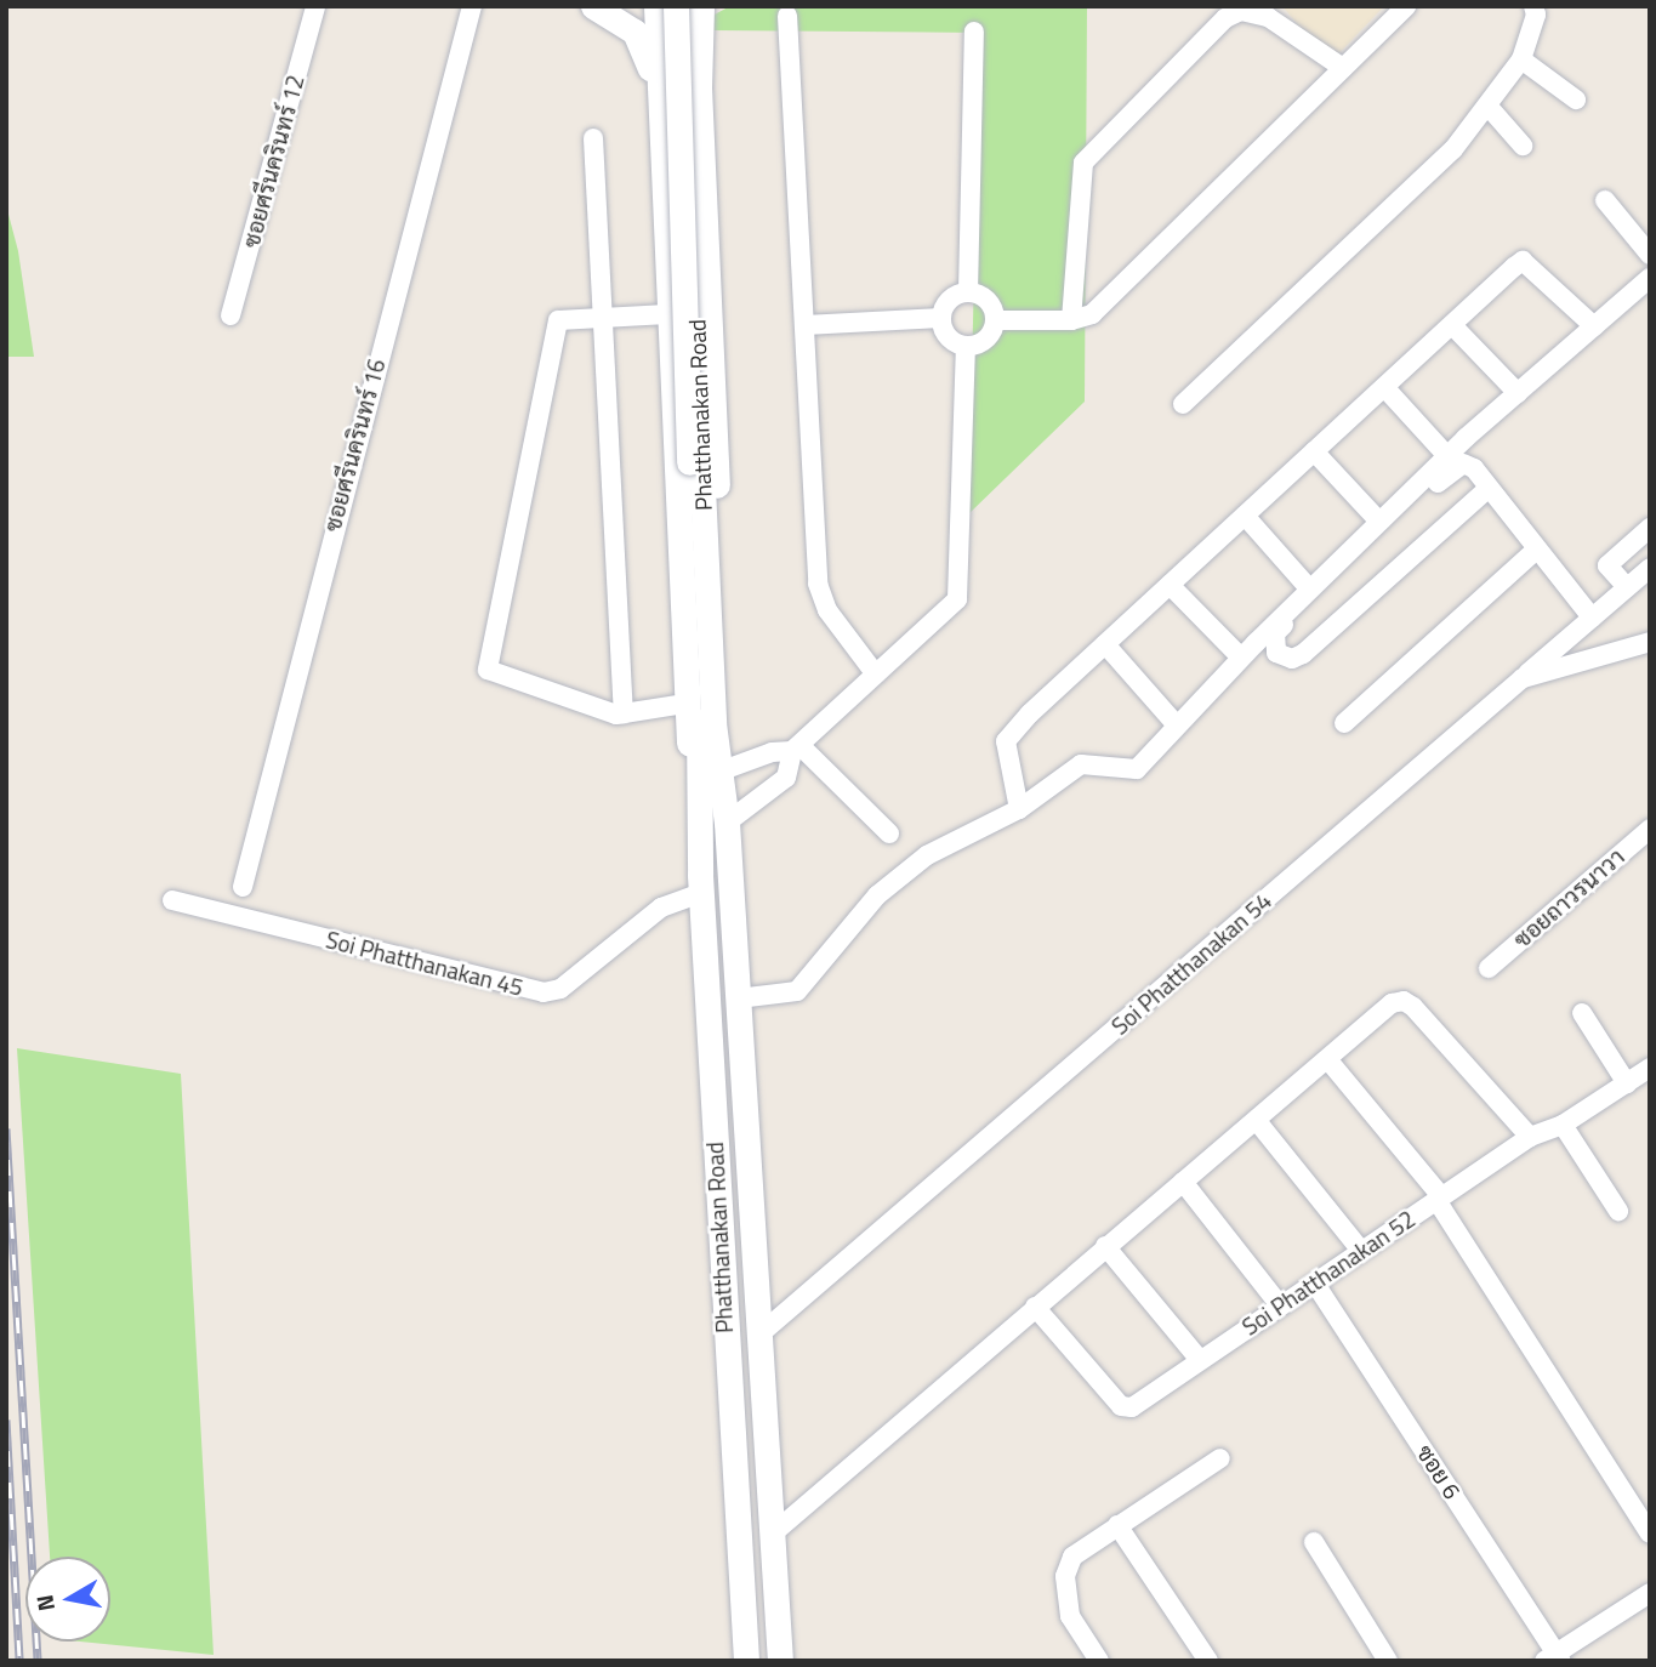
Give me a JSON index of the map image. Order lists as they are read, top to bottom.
{
  "streets": {
    "main road": ["Phatthanakan Road"],
    "street": [
      "ซอยศรีนครินทร์ 12",
      "ซอยศรีนครินทร์ 16",
      "ซอยถาวรนาวา",
      "Soi Phatthanakan 45",
      "Soi Phatthanakan 54",
      "Soi Phatthanakan 52",
      "ซอย 6"
    ]
  },
  "crossings": [
    ["Phatthanakan Road", "Soi Phatthanakan 45"],
    ["Phatthanakan Road", "Soi Phatthanakan 54"],
    ["Soi Phatthanakan 52", "ซอย 6"]
  ],
  "north": "left"
}
